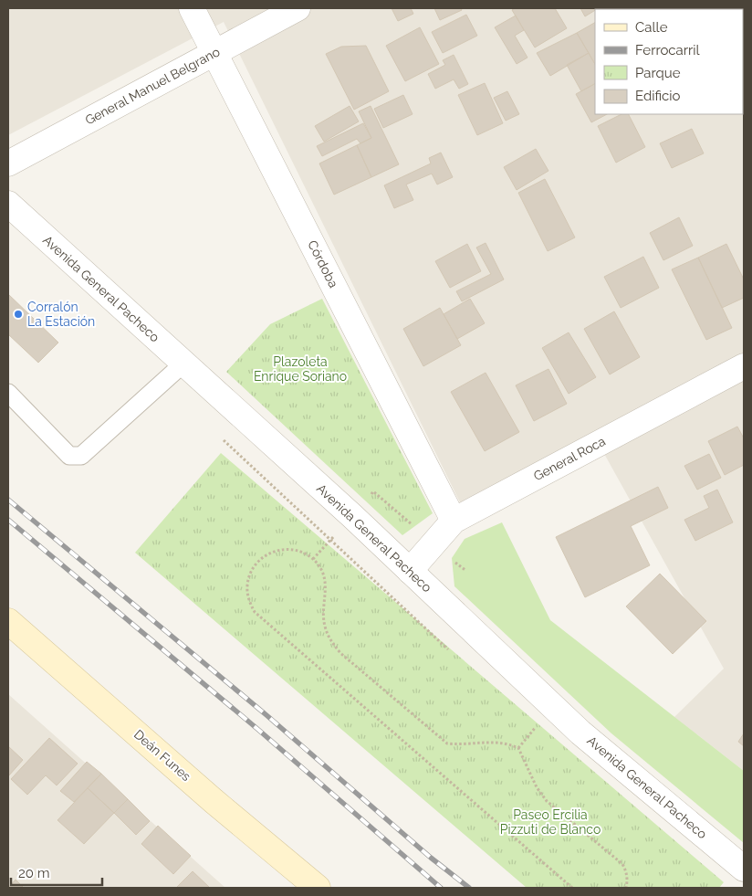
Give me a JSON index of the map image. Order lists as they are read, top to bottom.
{
  "streets": {
    "main road": ["Deán Funes"],
    "street": [
      "General Manuel Belgrano",
      "Córdoba",
      "Avenida General Pacheco",
      "General Roca"
    ]
  },
  "crossings": [
    ["General Manuel Belgrano", "Córdoba"],
    ["Córdoba", "General Roca"],
    ["Avenida General Pacheco", "General Roca"]
  ],
  "parks": ["Plazoleta Enrique Soriano", "Paseo Ercilia Pizzuti de Blanco"],
  "places": ["Corralón La Estación"],
  "legend": [
    "Calle",
    "Ferrocarril",
    "Parque",
    "Edificio"
  ],
  "scale_bar": "20 m"
}
